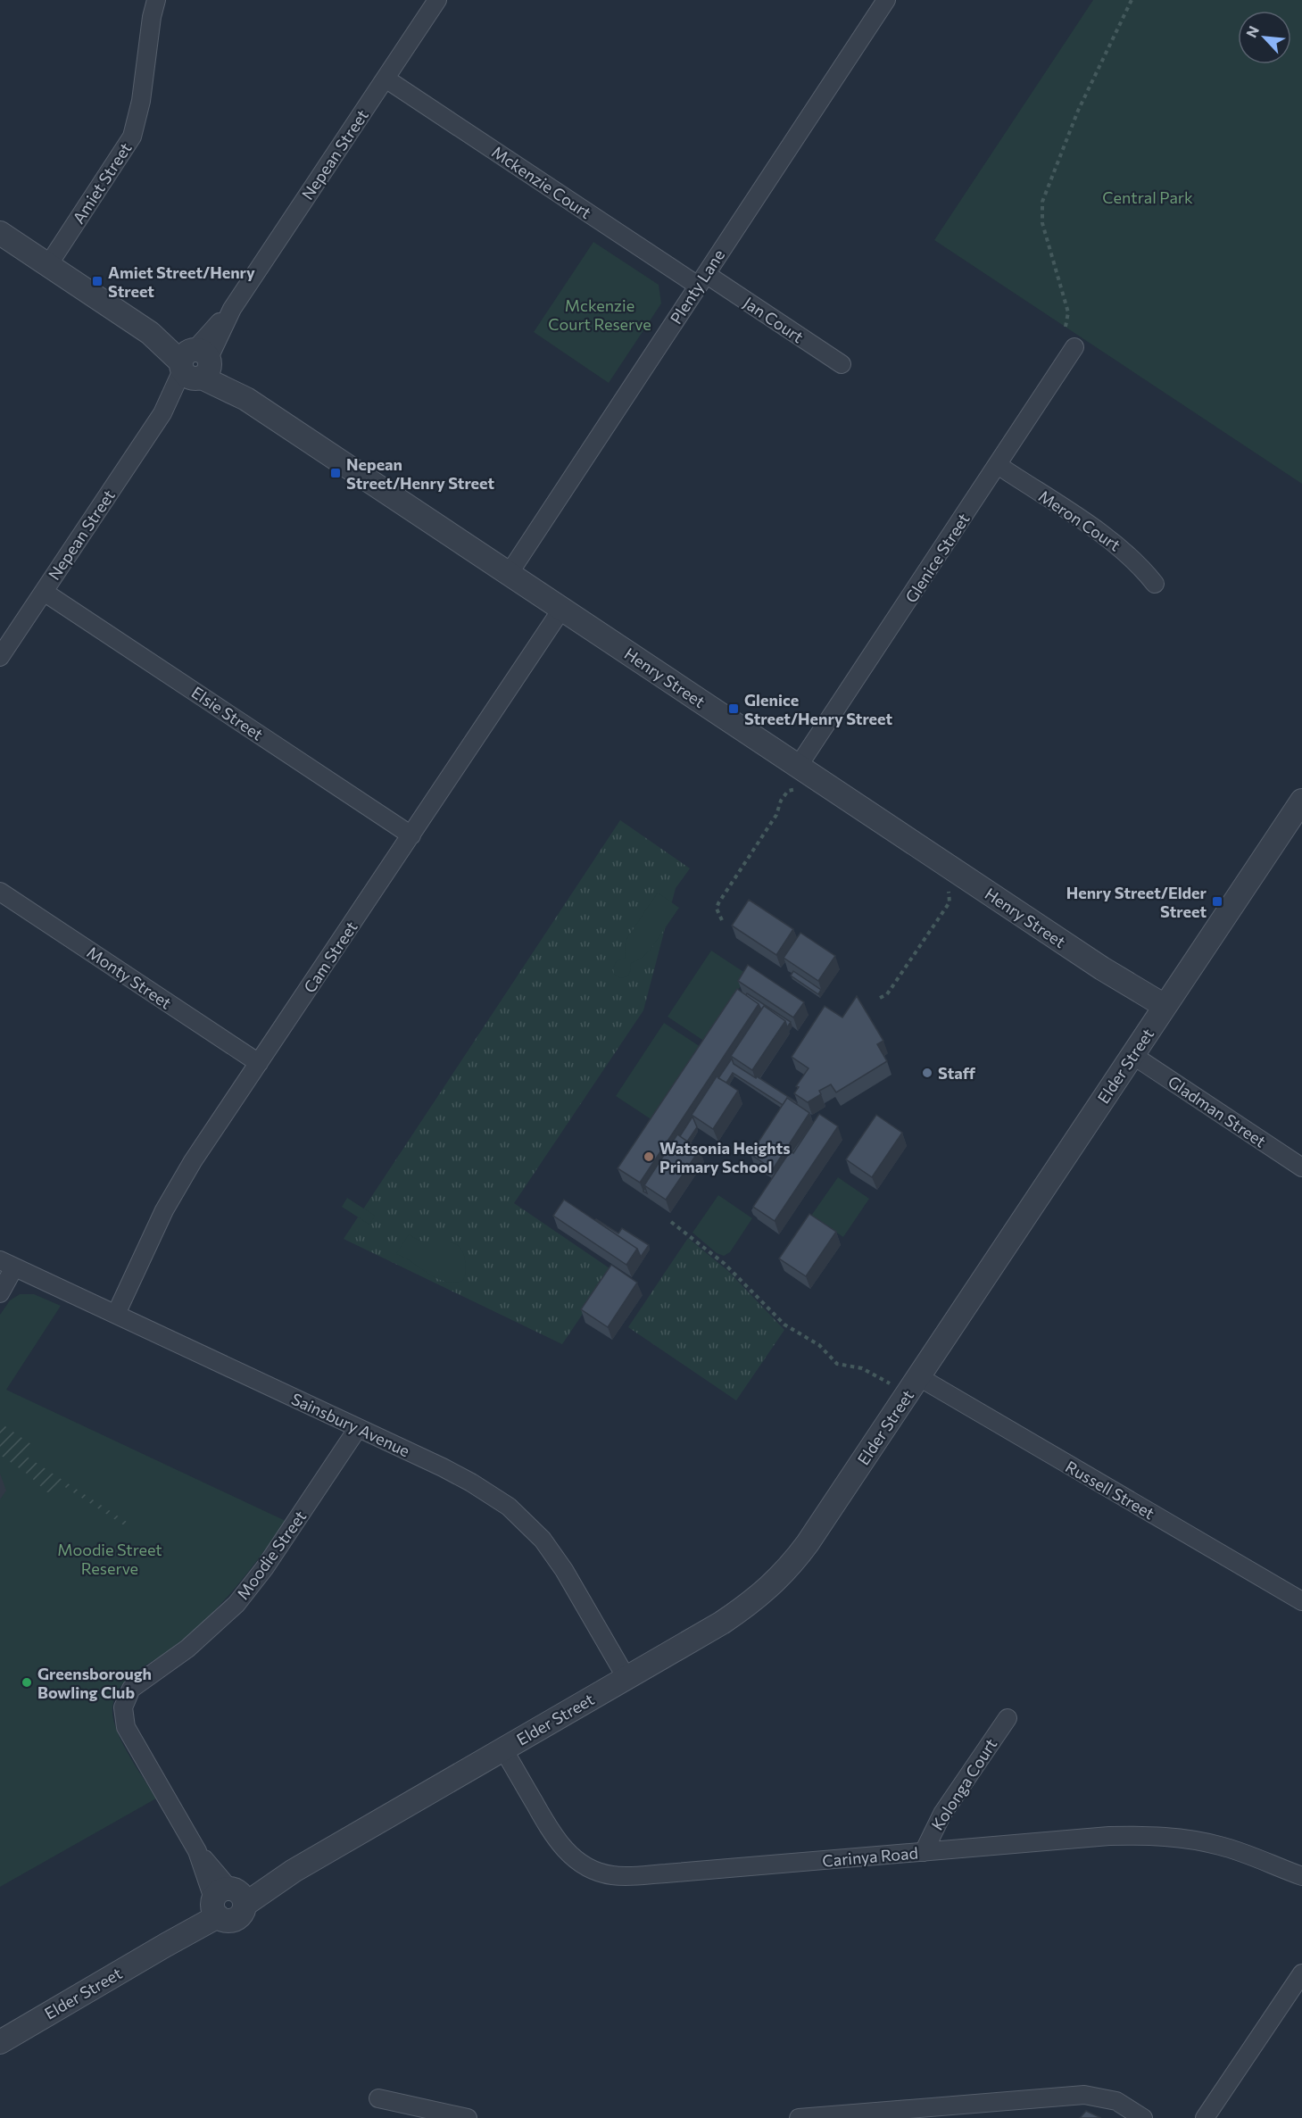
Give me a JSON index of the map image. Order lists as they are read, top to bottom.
{
  "streets": {
    "street": [
      "Nepean Street",
      "Mckenzie Court",
      "Amiet Street",
      "Plenty Lane",
      "Jan Court",
      "Meron Court",
      "Glenice Street",
      "Henry Street",
      "Elsie Street",
      "Cam Street",
      "Monty Street",
      "Elder Street",
      "Gladman Street",
      "Sainsbury Avenue",
      "Russell Street",
      "Moodie Street",
      "Kolonga Court",
      "Carinya Road"
    ]
  },
  "crossings": [
    ["Nepean Street", "Mckenzie Court"],
    ["Nepean Street", "Henry Street"],
    ["Nepean Street", "Elsie Street"],
    ["Mckenzie Court", "Plenty Lane"],
    ["Mckenzie Court", "Jan Court"],
    ["Amiet Street", "Henry Street"],
    ["Plenty Lane", "Jan Court"],
    ["Plenty Lane", "Henry Street"],
    ["Meron Court", "Glenice Street"],
    ["Glenice Street", "Henry Street"],
    ["Henry Street", "Cam Street"],
    ["Henry Street", "Elder Street"],
    ["Elsie Street", "Cam Street"],
    ["Cam Street", "Monty Street"],
    ["Cam Street", "Sainsbury Avenue"],
    ["Elder Street", "Gladman Street"],
    ["Elder Street", "Sainsbury Avenue"],
    ["Elder Street", "Russell Street"],
    ["Elder Street", "Moodie Street"],
    ["Elder Street", "Carinya Road"],
    ["Sainsbury Avenue", "Moodie Street"],
    ["Kolonga Court", "Carinya Road"]
  ],
  "parks": ["Central Park", "Mckenzie Court Reserve", "Moodie Street Reserve"],
  "places": {
    "transit": [
      "Amiet Street/Henry Street",
      "Nepean Street/Henry Street",
      "Glenice Street/Henry Street",
      "Henry Street/Elder Street"
    ],
    "other": ["Staff", "Watsonia Heights Primary School", "Greensborough Bowling Club"]
  },
  "north": "top left"
}
